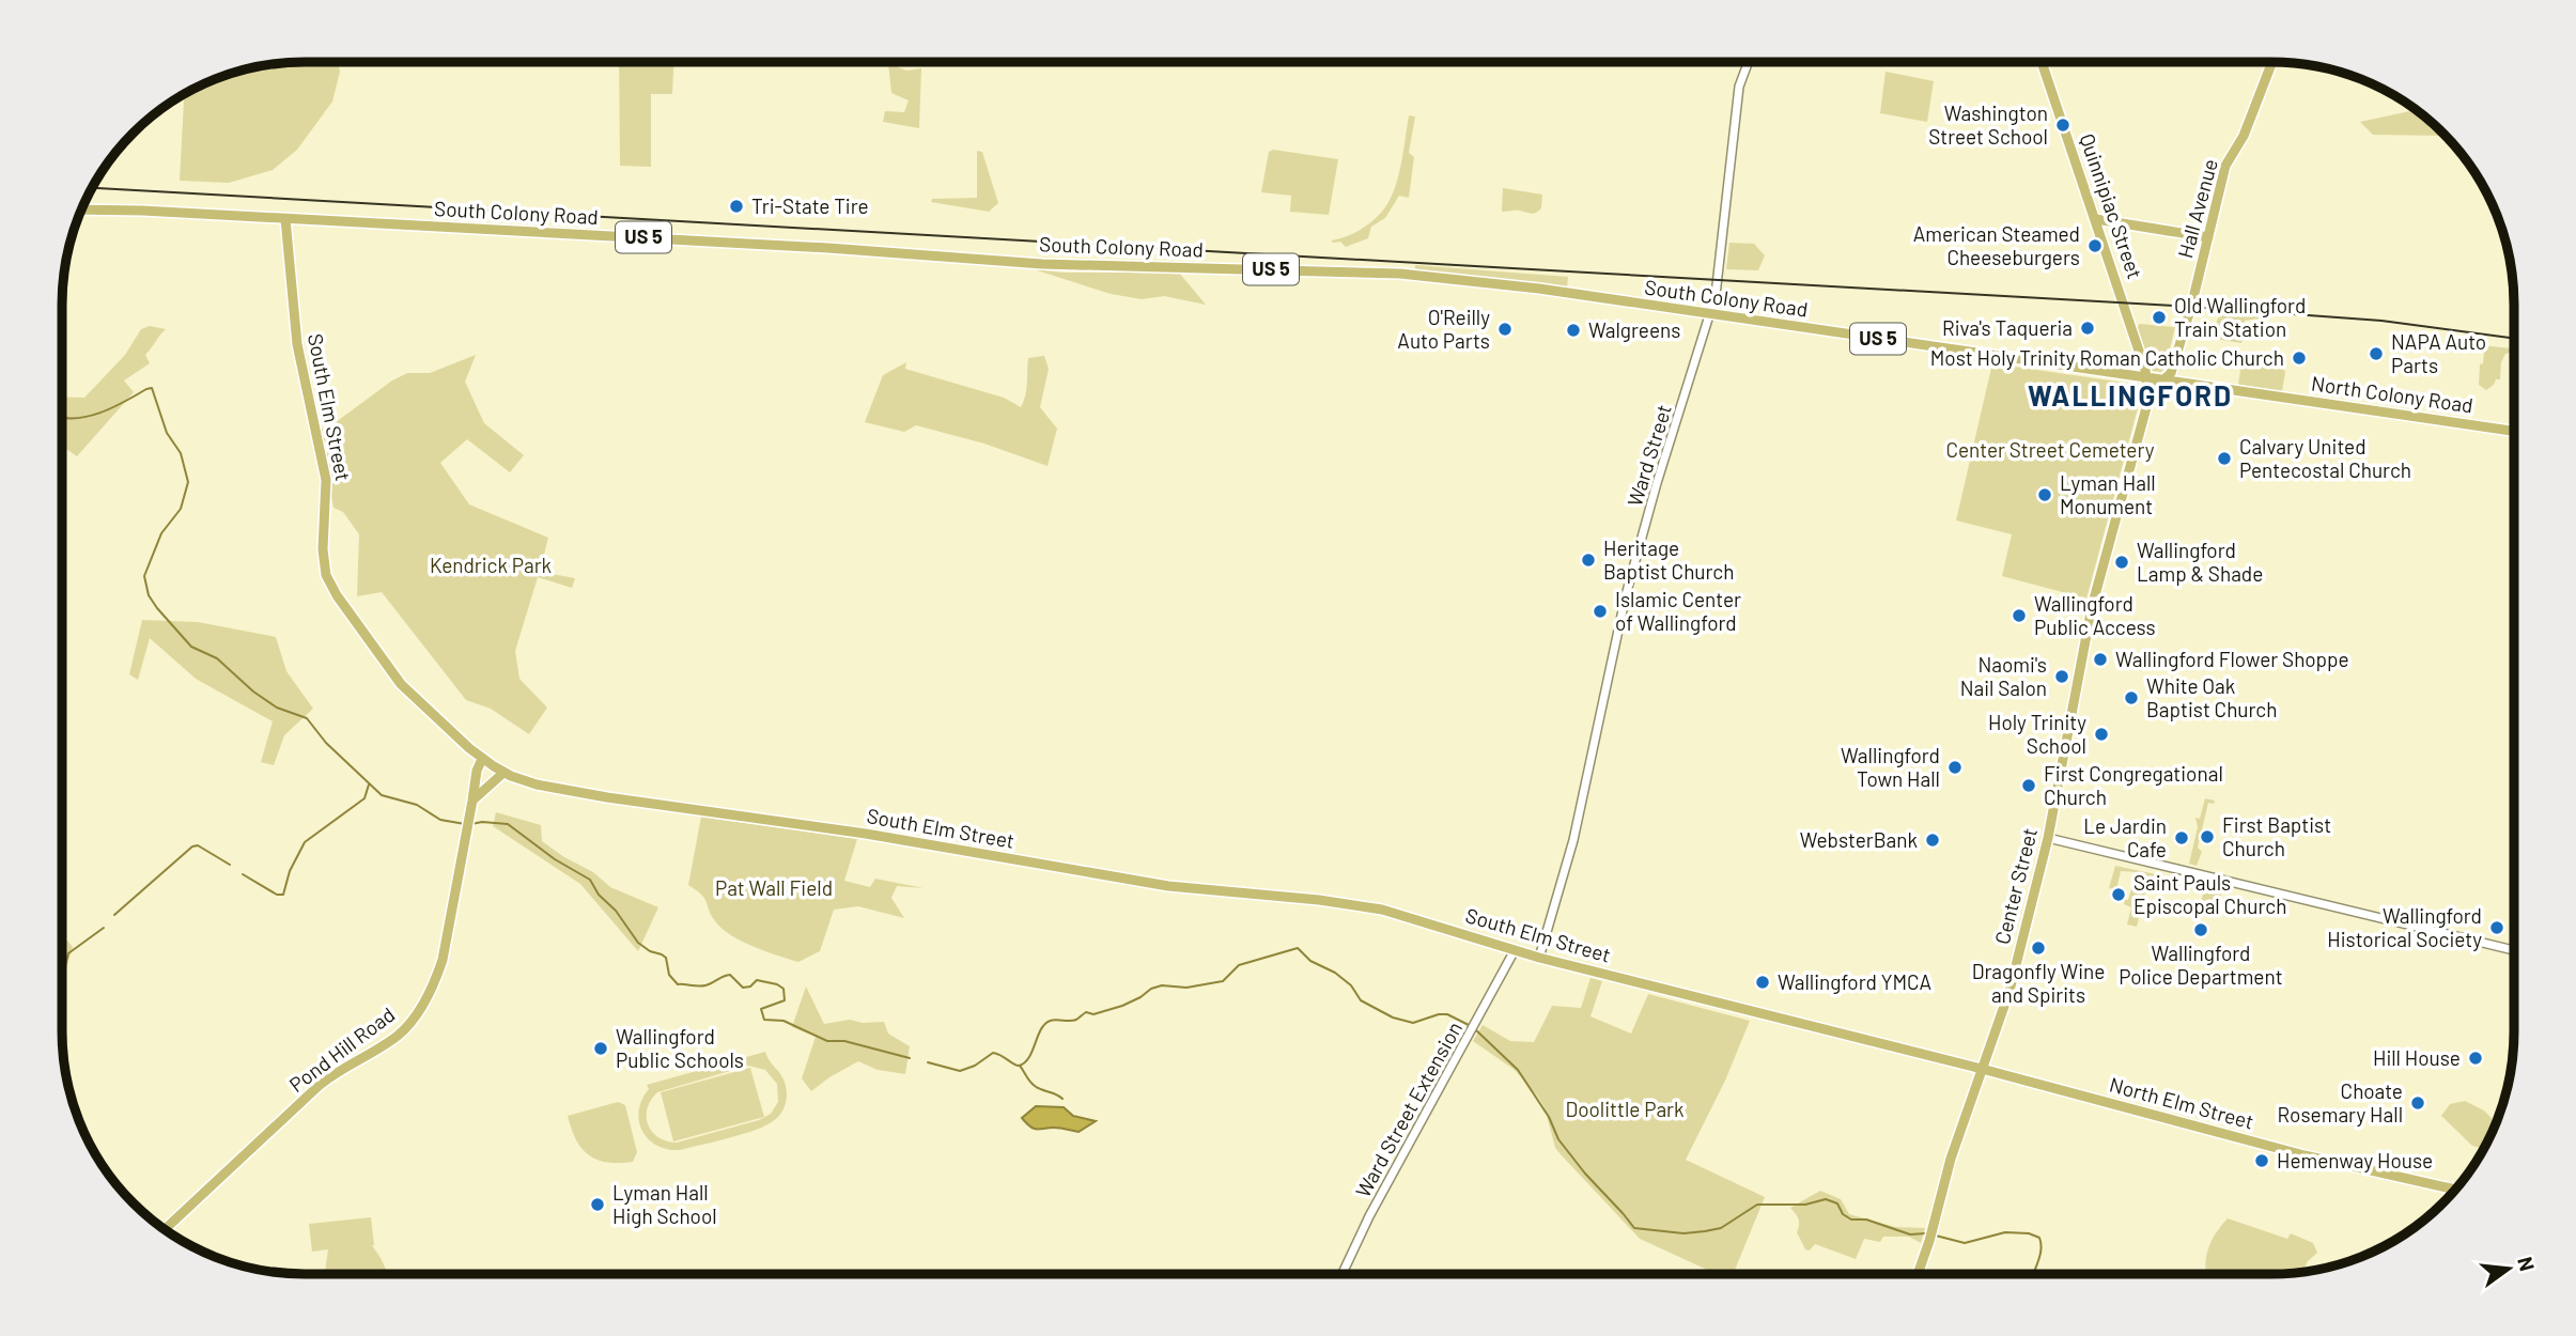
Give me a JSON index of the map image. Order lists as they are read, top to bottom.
{
  "streets": {
    "main road": [
      "Quinnipiac Street",
      "Hall Avenue",
      "South Colony Road",
      "US 5",
      "North Colony Road",
      "South Elm Street",
      "Center Street",
      "Pond Hill Road",
      "North Elm Street"
    ],
    "street": ["Ward Street", "Ward Street Extension"]
  },
  "crossings": [
    ["Quinnipiac Street", "South Colony Road"],
    ["Quinnipiac Street", "Center Street"],
    ["Hall Avenue", "South Colony Road"],
    ["Hall Avenue", "North Colony Road"],
    ["Hall Avenue", "Center Street"],
    ["South Colony Road", "North Colony Road"],
    ["South Colony Road", "South Elm Street"],
    ["South Colony Road", "Ward Street"],
    ["South Colony Road", "Center Street"],
    ["North Colony Road", "Center Street"],
    ["South Elm Street", "Ward Street"],
    ["South Elm Street", "Center Street"],
    ["South Elm Street", "Pond Hill Road"],
    ["South Elm Street", "North Elm Street"],
    ["South Elm Street", "Ward Street Extension"],
    ["Center Street", "North Elm Street"]
  ],
  "districts": ["WALLINGFORD"],
  "parks": [
    "Center Street Cemetery",
    "Kendrick Park",
    "Pat Wall Field",
    "Doolittle Park"
  ],
  "places": [
    "Washington Street School",
    "Tri-State Tire",
    "American Steamed Cheeseburgers",
    "Old Wallingford Train Station",
    "Riva's Taqueria",
    "O'Reilly Auto Parts",
    "Walgreens",
    "NAPA Auto Parts",
    "Most Holy Trinity Roman Catholic Church",
    "Calvary United Pentecostal Church",
    "Lyman Hall Monument",
    "Heritage Baptist Church",
    "Wallingford Lamp & Shade",
    "Islamic Center of Wallingford",
    "Wallingford Public Access",
    "Wallingford Flower Shoppe",
    "Naomi's Nail Salon",
    "White Oak Baptist Church",
    "Holy Trinity School",
    "Wallingford Town Hall",
    "First Congregational Church",
    "First Baptist Church",
    "Le Jardin Cafe",
    "WebsterBank",
    "Saint Pauls Episcopal Church",
    "Wallingford Historical Society",
    "Wallingford Police Department",
    "Dragonfly Wine and Spirits",
    "Wallingford YMCA",
    "Wallingford Public Schools",
    "Hill House",
    "Choate Rosemary Hall",
    "Hemenway House",
    "Lyman Hall High School"
  ],
  "north": "right"
}
